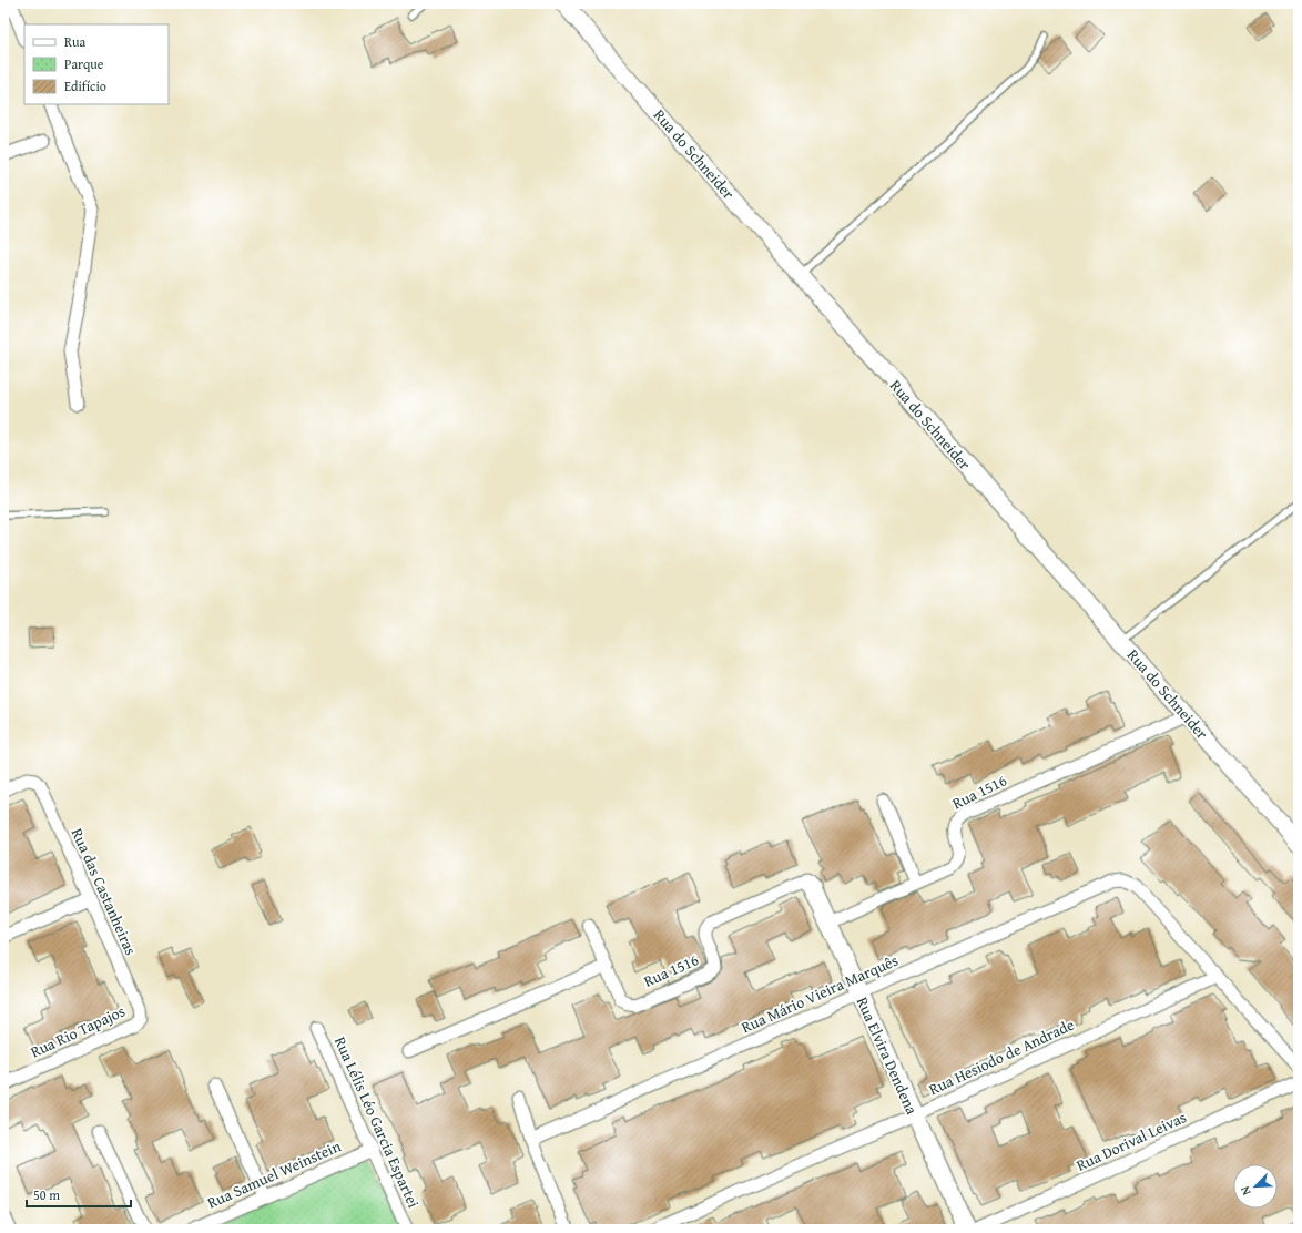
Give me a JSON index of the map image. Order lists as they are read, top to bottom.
{
  "streets": {
    "street": [
      "Rua do Schneider",
      "Rua 1516",
      "Rua das Castanheiras",
      "Rua Mário Vieira Marquês",
      "Rua Rio Tapajos",
      "Rua Elvira Dendena",
      "Rua Hesiodo de Andrade",
      "Rua Lélis Léo Garcia Espartei",
      "Rua Dorival Leivas",
      "Rua Samuel Weinstein"
    ]
  },
  "crossings": [
    ["Rua do Schneider", "Rua 1516"],
    ["Rua 1516", "Rua Elvira Dendena"],
    ["Rua das Castanheiras", "Rua Rio Tapajos"],
    ["Rua Mário Vieira Marquês", "Rua Elvira Dendena"],
    ["Rua Mário Vieira Marquês", "Rua Hesiodo de Andrade"],
    ["Rua Elvira Dendena", "Rua Hesiodo de Andrade"],
    ["Rua Lélis Léo Garcia Espartei", "Rua Samuel Weinstein"]
  ],
  "legend": ["Rua", "Parque", "Edifício"],
  "scale_bar": "50 m",
  "north": "bottom left"
}
